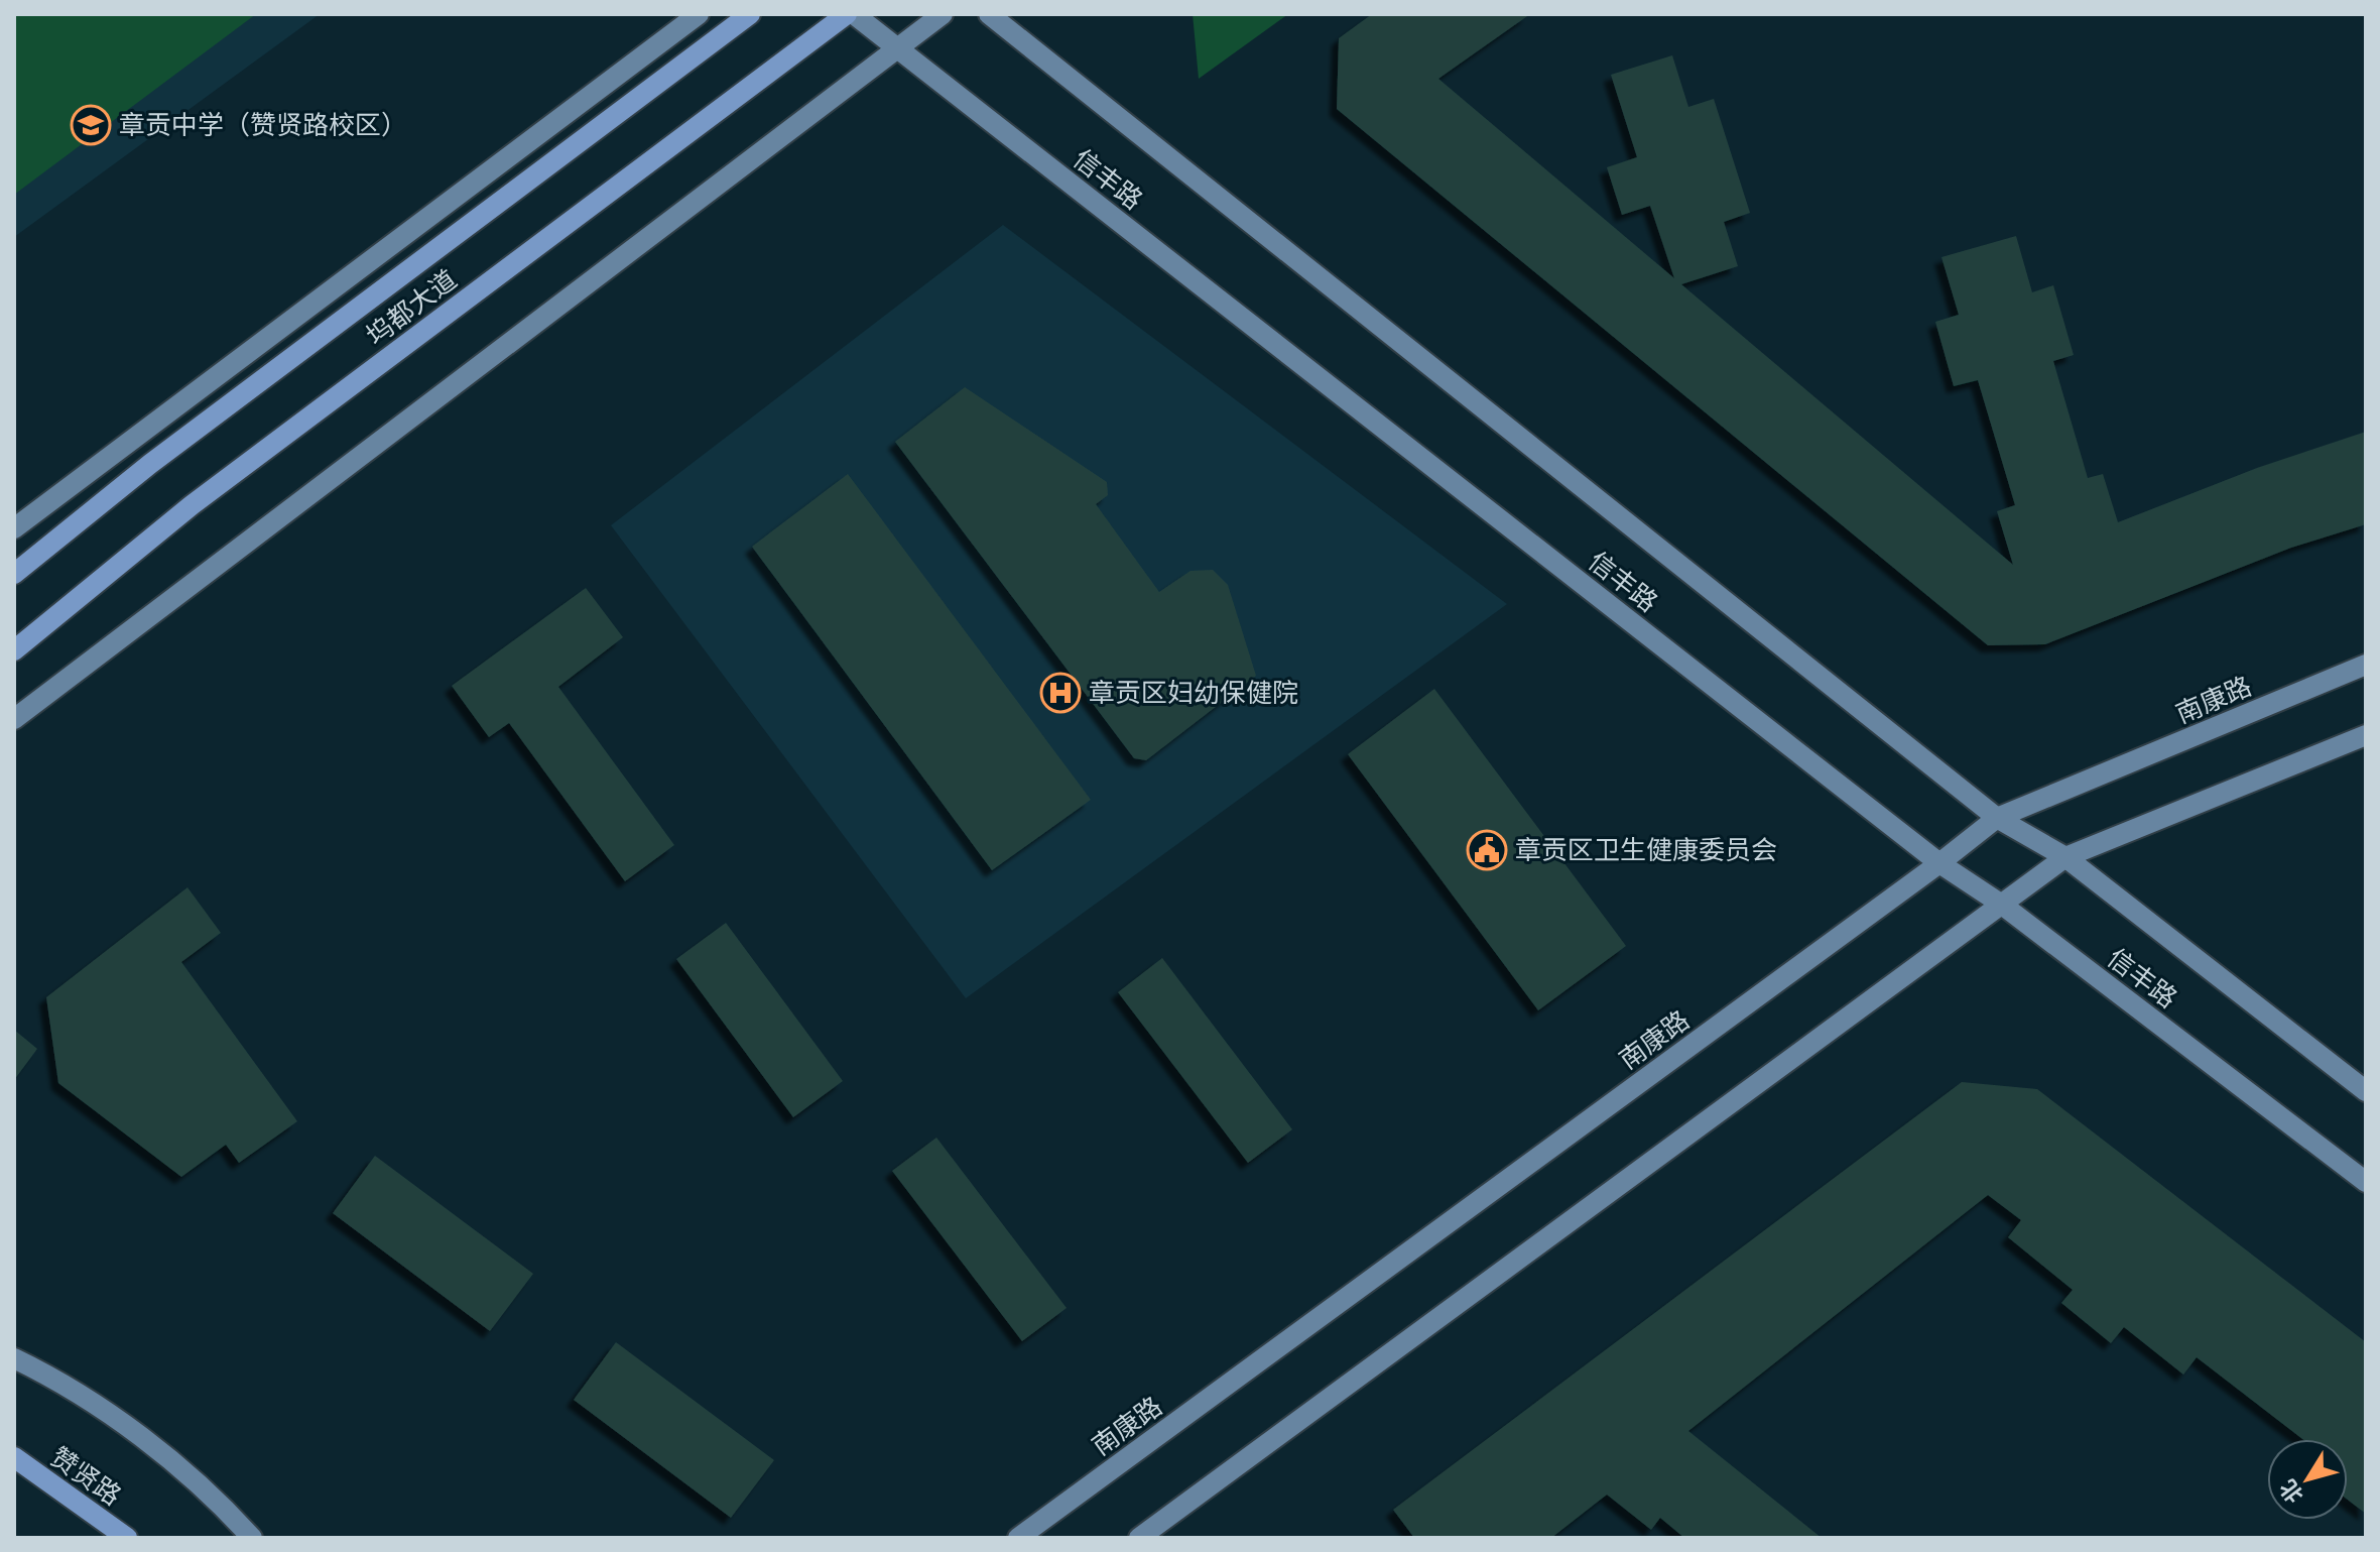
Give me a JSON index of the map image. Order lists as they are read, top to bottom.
{
  "streets": {
    "main road": [
      "信丰路",
      "坞都大道",
      "南康路",
      "赞贤路"
    ]
  },
  "crossings": [
    ["信丰路", "南康路"]
  ],
  "places": {
    "school or university": ["章贡中学（赞贤路校区）"],
    "hospital": ["章贡区妇幼保健院"],
    "public building": ["章贡区卫生健康委员会"]
  },
  "north": "bottom left"
}
